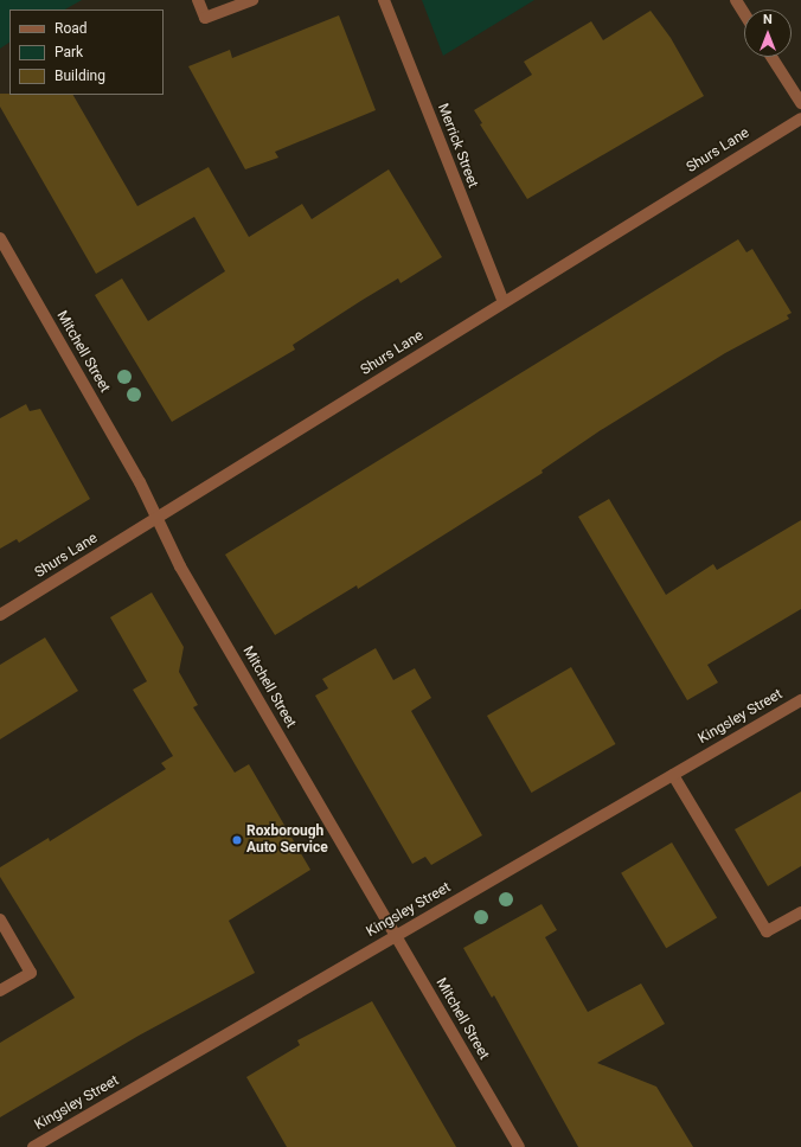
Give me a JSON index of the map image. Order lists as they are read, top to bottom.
{
  "streets": {
    "street": [
      "Merrick Street",
      "Shurs Lane",
      "Mitchell Street",
      "Kingsley Street"
    ]
  },
  "crossings": [
    ["Merrick Street", "Shurs Lane"],
    ["Shurs Lane", "Mitchell Street"],
    ["Mitchell Street", "Kingsley Street"]
  ],
  "places": ["Roxborough Auto Service"],
  "legend": ["Road", "Park", "Building"],
  "north": "top"
}
